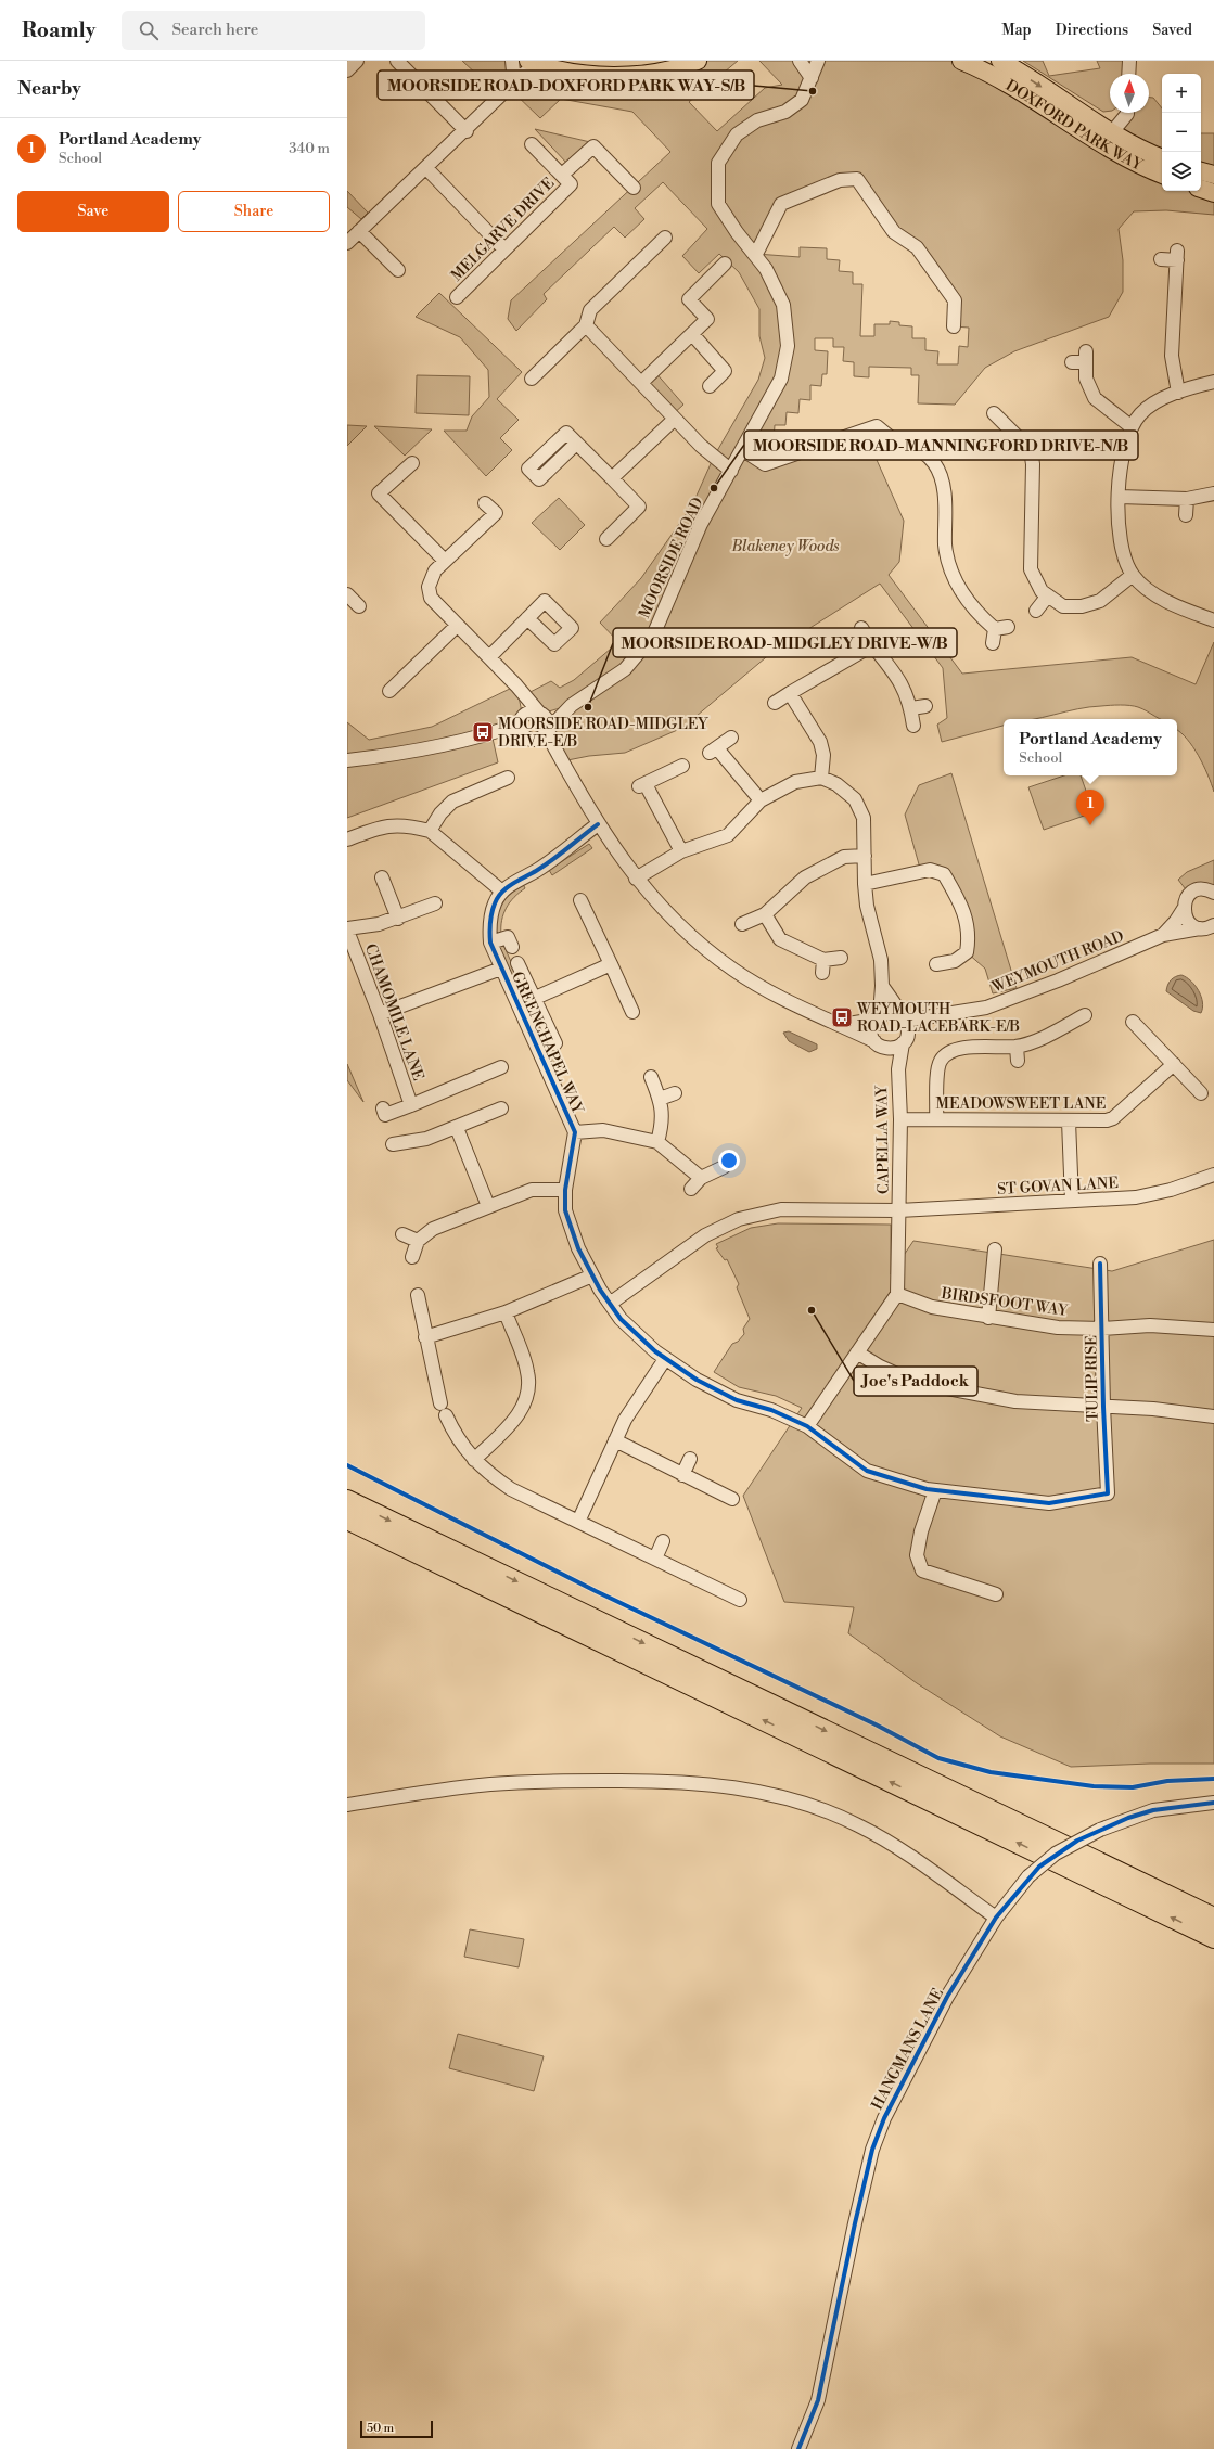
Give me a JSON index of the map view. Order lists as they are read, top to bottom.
{
  "streets": {
    "main road": ["DOXFORD PARK WAY"],
    "street": [
      "MELGARVE DRIVE",
      "MOORSIDE ROAD",
      "WEYMOUTH ROAD",
      "CHAMOMILE LANE",
      "GREENCHAPEL WAY",
      "MEADOWSWEET LANE",
      "CAPELLA WAY",
      "ST GOVAN LANE",
      "BIRDSFOOT WAY",
      "TULIP RISE",
      "HANGMANS LANE"
    ]
  },
  "crossings": [
    ["WEYMOUTH ROAD", "CAPELLA WAY"],
    ["GREENCHAPEL WAY", "ST GOVAN LANE"],
    ["GREENCHAPEL WAY", "TULIP RISE"],
    ["MEADOWSWEET LANE", "CAPELLA WAY"],
    ["CAPELLA WAY", "ST GOVAN LANE"],
    ["CAPELLA WAY", "BIRDSFOOT WAY"],
    ["BIRDSFOOT WAY", "TULIP RISE"]
  ],
  "parks": ["Blakeney Woods"],
  "places": {
    "other": [
      "MOORSIDE ROAD-DOXFORD PARK WAY-S/B",
      "MOORSIDE ROAD-MANNINGFORD DRIVE-N/B",
      "MOORSIDE ROAD-MIDGLEY DRIVE-W/B",
      "Joe's Paddock"
    ],
    "bus stop": ["MOORSIDE ROAD-MIDGLEY DRIVE-E/B", "WEYMOUTH ROAD-LACEBARK-E/B"]
  },
  "scale_bar": "50 m",
  "north": "top",
  "page": {
    "header": "Roamly",
    "search": "Search here",
    "nav": ["Map", "Directions", "Saved"],
    "heading": "Nearby",
    "map_buttons": ["+", "−"],
    "list": [
      {
        "mark": "1",
        "name": "Portland Academy",
        "note": "School",
        "value": "340 m"
      }
    ],
    "buttons": ["Save", "Share"],
    "popup": ["Portland Academy", "School"],
    "pins": "1",
    "scale": "50 m"
  }
}
